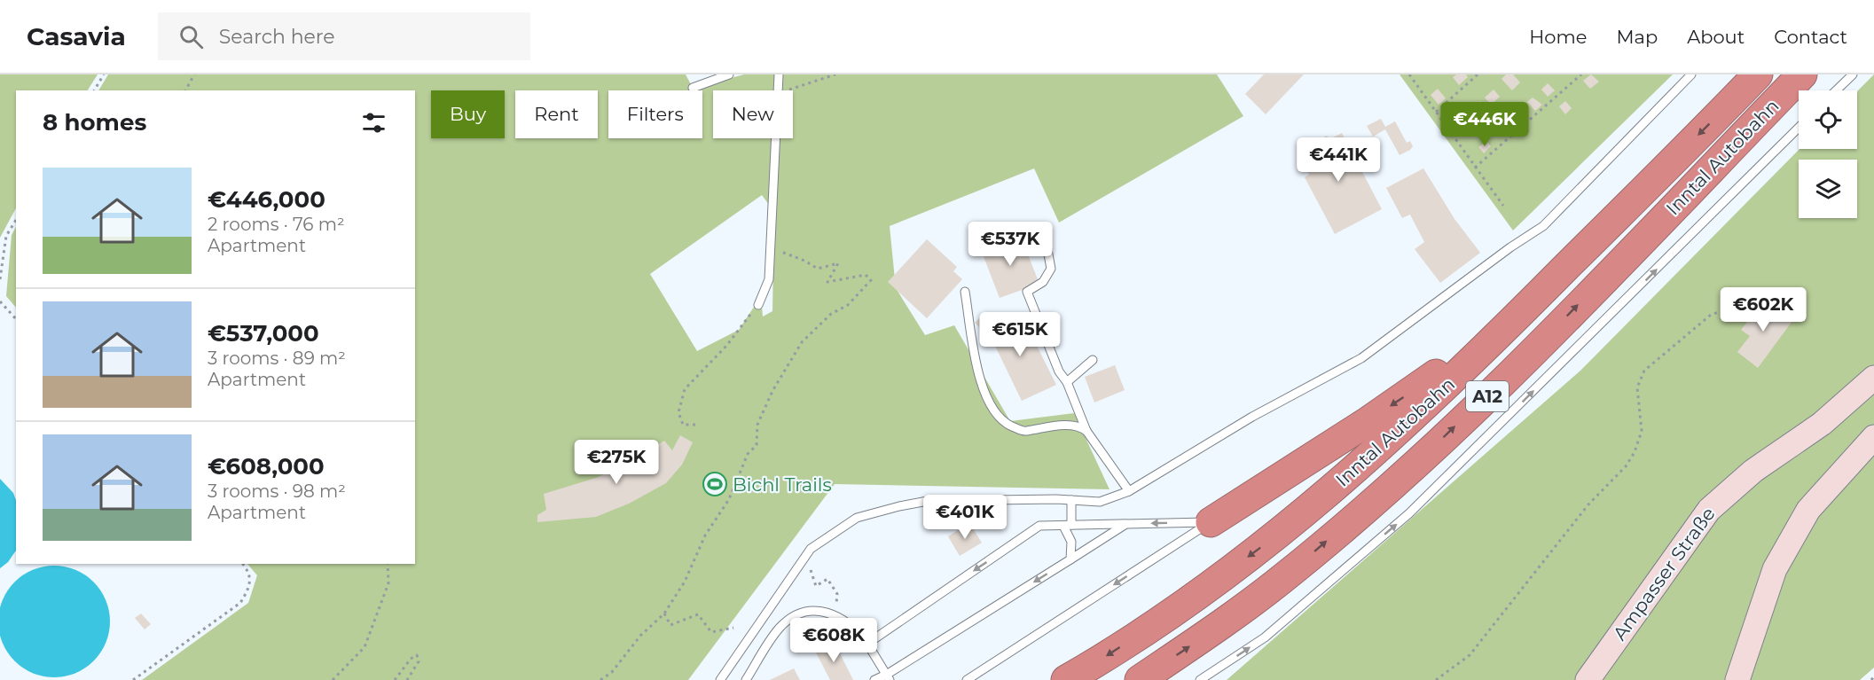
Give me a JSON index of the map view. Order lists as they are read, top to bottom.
{
  "streets": {
    "highway": ["Inntal Autobahn", "A12"],
    "main road": ["Ampasser Straße"]
  },
  "places": {
    "sports": ["Bichl Trails"]
  },
  "page": {
    "header": "Casavia",
    "search": "Search here",
    "nav": [
      "Home",
      "Map",
      "About",
      "Contact"
    ],
    "chip": [
      "Buy",
      "Rent",
      "Filters",
      "New"
    ],
    "heading": "8 homes",
    "price": [
      "€446K",
      "€441K",
      "€537K",
      "€602K",
      "€615K",
      "€275K",
      "€401K",
      "€608K"
    ],
    "list": [
      {
        "name": "€446,000",
        "note": "2 rooms · 76 m² · Apartment"
      },
      {
        "name": "€537,000",
        "note": "3 rooms · 89 m² · Apartment"
      },
      {
        "name": "€608,000",
        "note": "3 rooms · 98 m² · Apartment"
      }
    ]
  }
}
